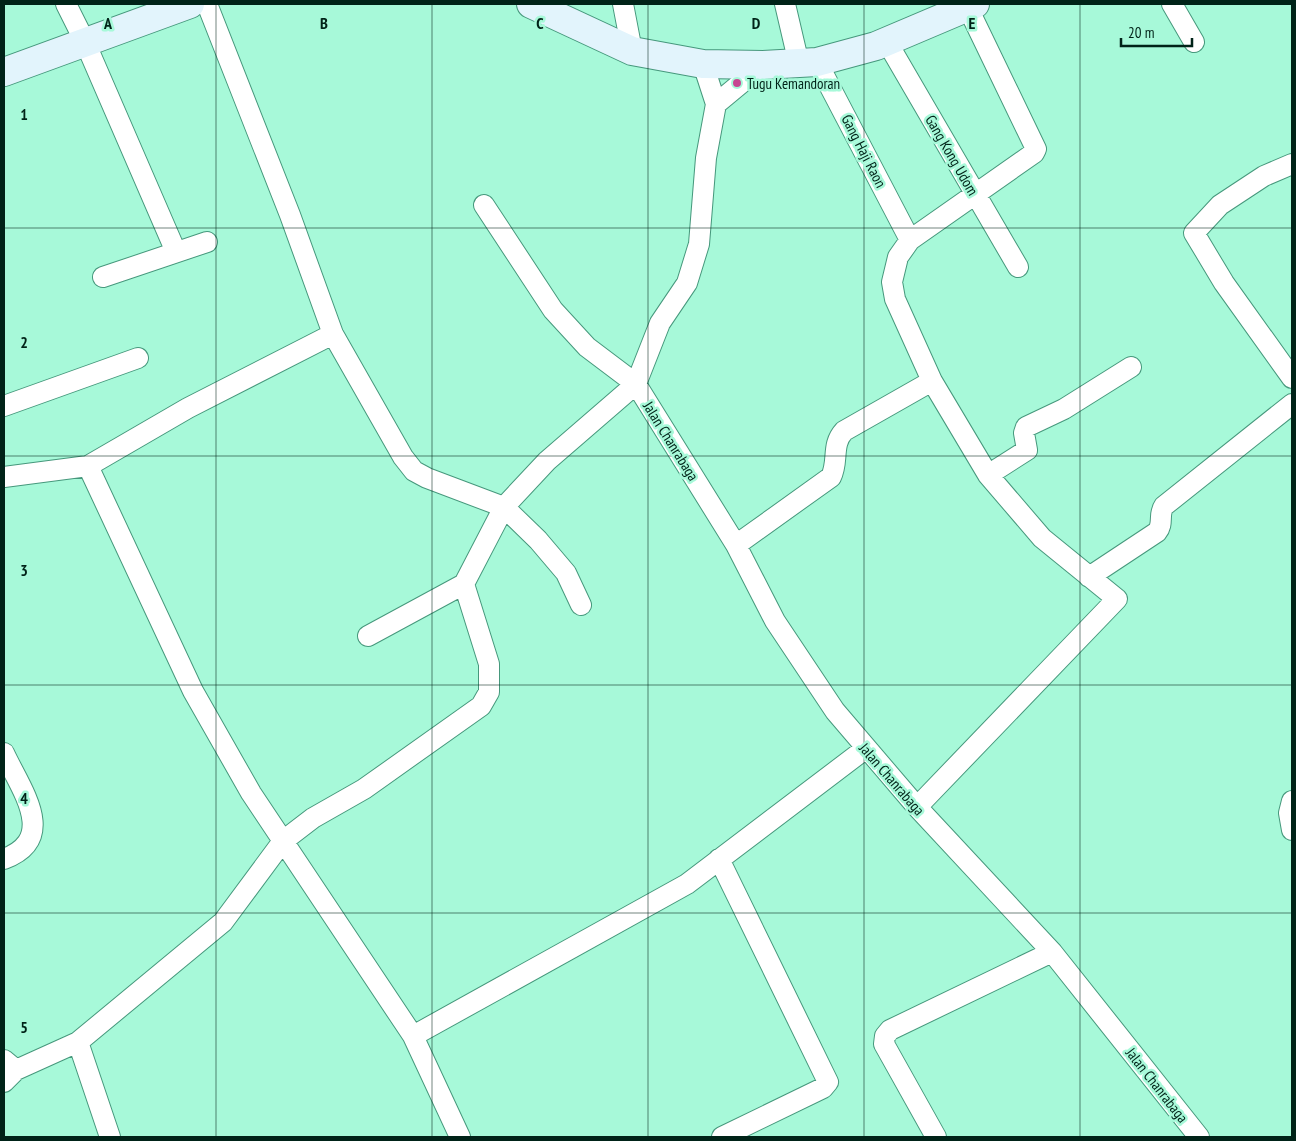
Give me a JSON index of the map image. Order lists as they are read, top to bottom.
{
  "streets": {
    "street": ["Gang Haji Raon", "Gang Kong Udom", "Jalan Chanrabaga"]
  },
  "places": ["Tugu Kemandoran"],
  "scale_bar": "20 m",
  "grid": {
    "columns": [
      "A",
      "B",
      "C",
      "D",
      "E"
    ],
    "rows": [
      "1",
      "2",
      "3",
      "4",
      "5"
    ]
  }
}
